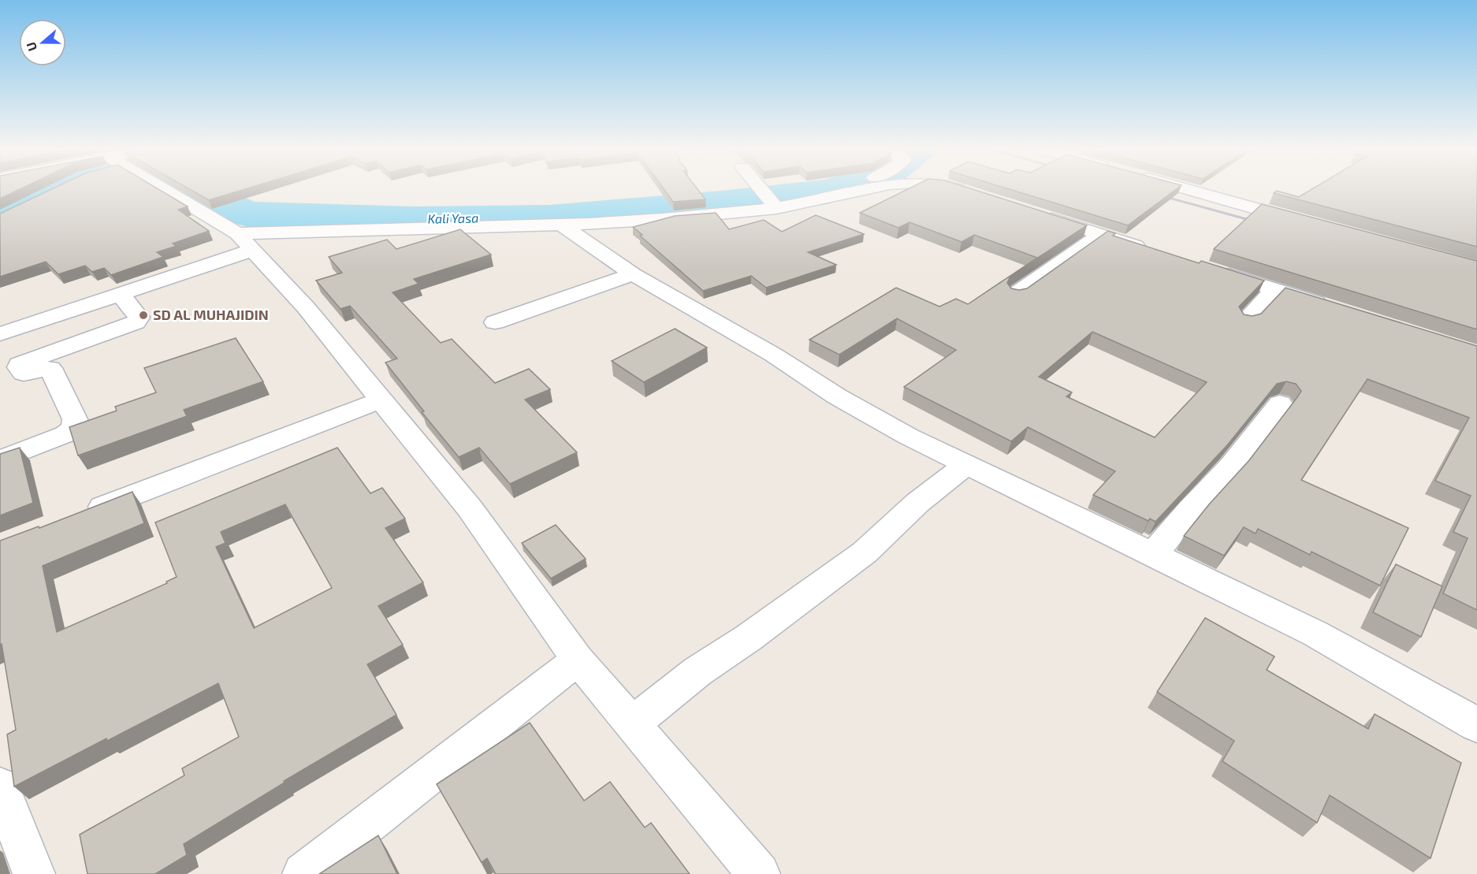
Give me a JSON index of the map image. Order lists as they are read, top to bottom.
{
  "water": ["Kali Yasa"],
  "places": ["SD AL MUHAJIDIN"],
  "north": "left"
}
